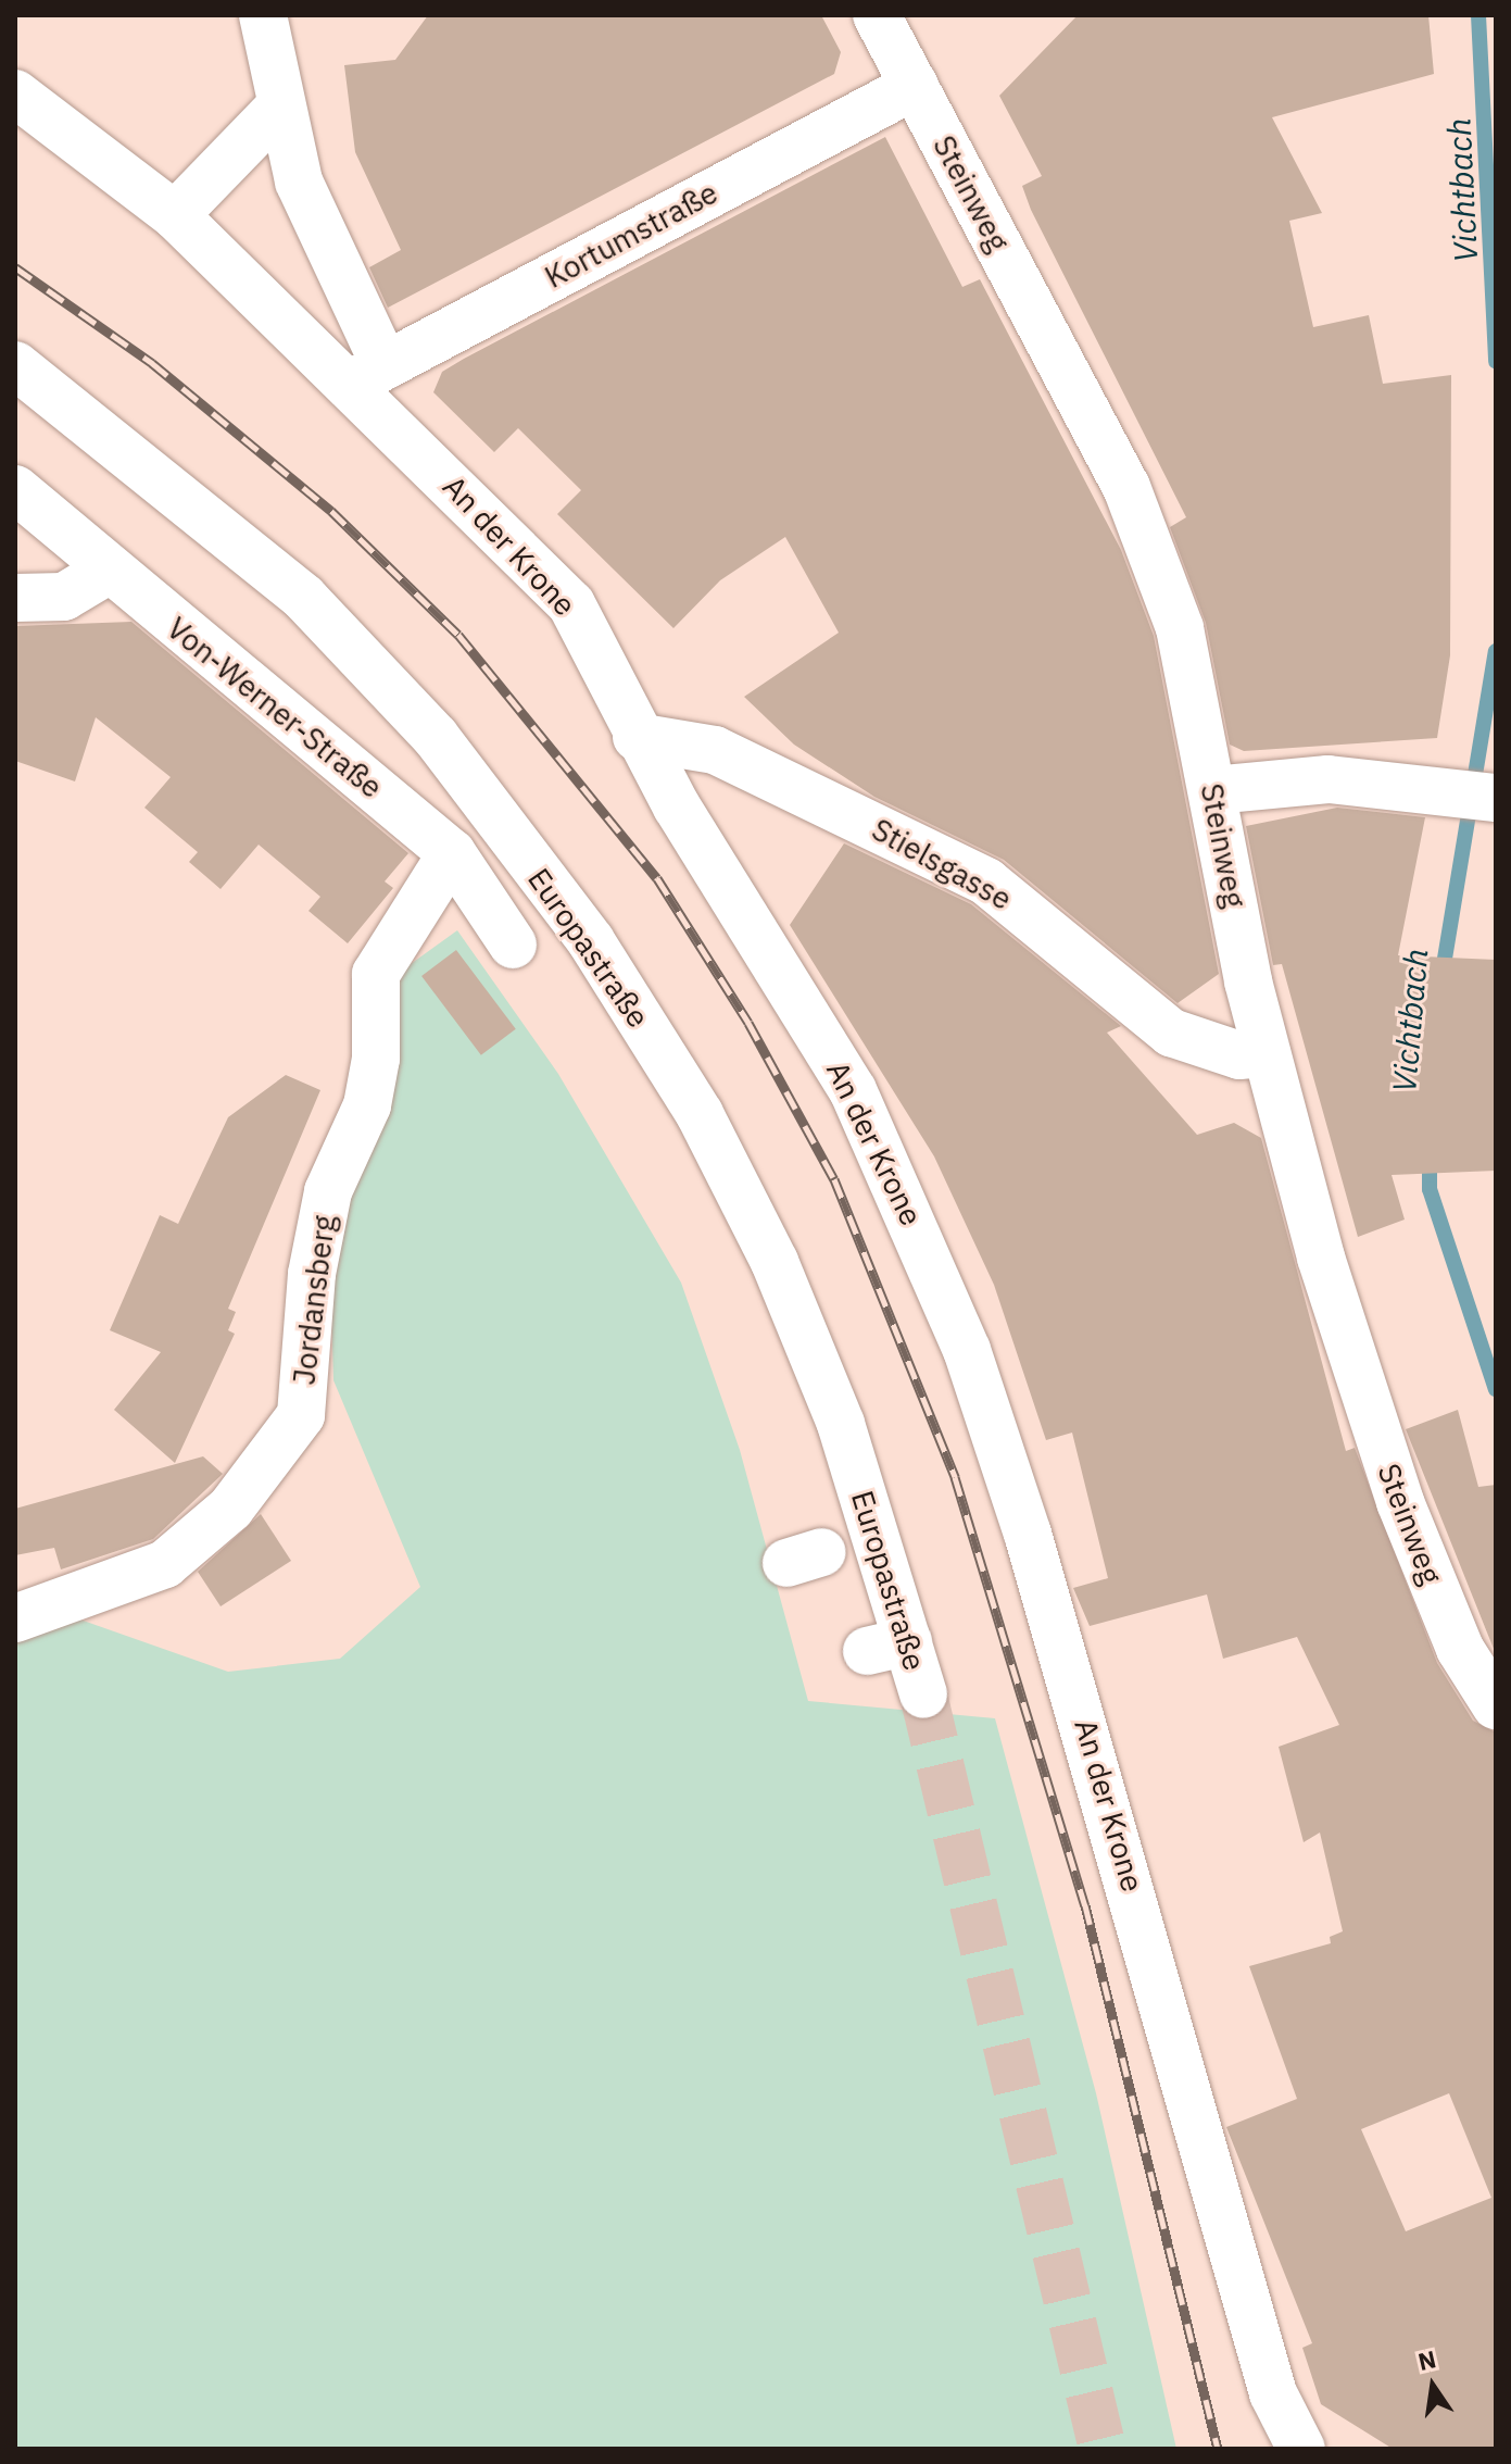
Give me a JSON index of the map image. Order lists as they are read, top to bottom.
{
  "streets": {
    "street": [
      "Steinweg",
      "Kortumstraße",
      "An der Krone",
      "Von-Werner-Straße",
      "Stielsgasse",
      "Europastraße",
      "Jordansberg"
    ]
  },
  "crossings": [
    ["Steinweg", "Kortumstraße"],
    ["Steinweg", "Stielsgasse"],
    ["Kortumstraße", "An der Krone"],
    ["An der Krone", "Stielsgasse"],
    ["Von-Werner-Straße", "Jordansberg"]
  ],
  "water": ["Vichtbach"],
  "north": "top"
}
